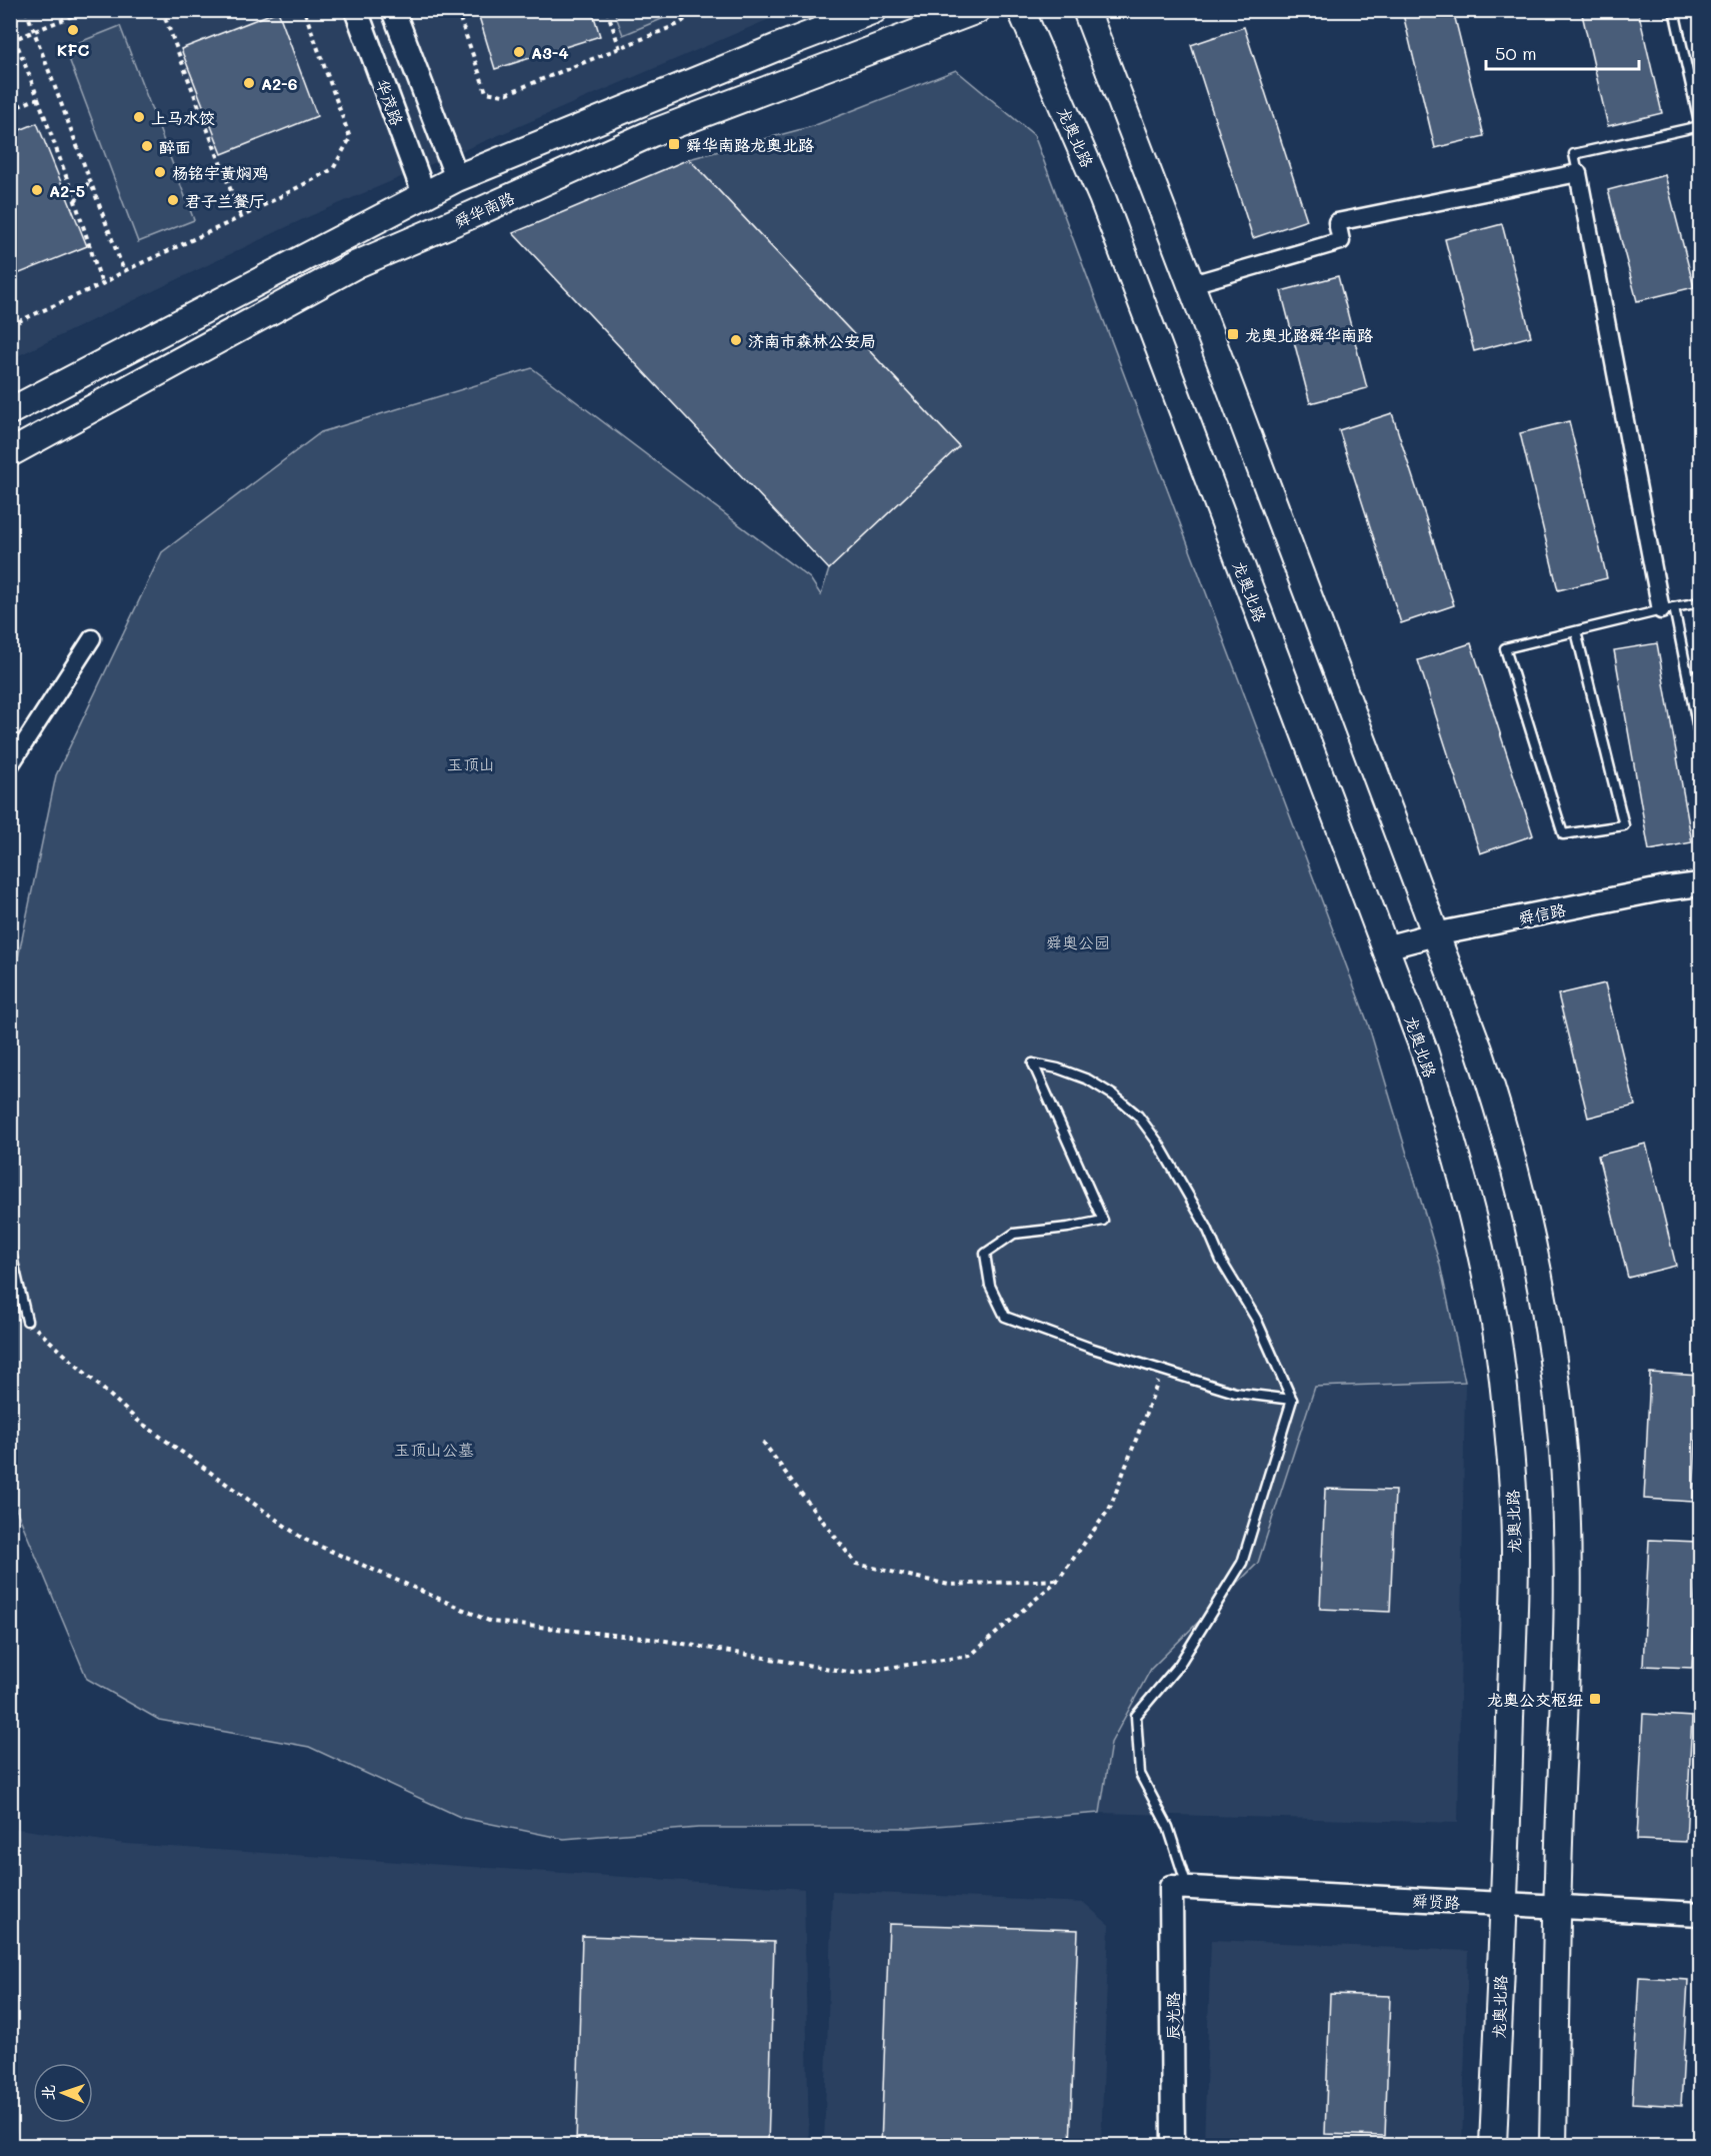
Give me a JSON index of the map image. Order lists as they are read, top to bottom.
{
  "streets": {
    "main road": ["龙奥北路", "舜华南路"],
    "street": [
      "华茂路",
      "舜信路",
      "舜贤路",
      "辰光路"
    ]
  },
  "crossings": [
    ["龙奥北路", "舜信路"],
    ["龙奥北路", "舜贤路"],
    ["舜贤路", "辰光路"]
  ],
  "parks": ["玉顶山", "舜奥公园", "玉顶山公墓"],
  "places": {
    "other": [
      "KFC",
      "A3-4",
      "A2-6",
      "上马水饺",
      "醉面",
      "杨铭宇黄焖鸡",
      "A2-5",
      "君子兰餐厅",
      "济南市森林公安局"
    ],
    "transit": ["舜华南路龙奥北路", "龙奥北路舜华南路", "龙奥公交枢纽"]
  },
  "scale_bar": "50 m",
  "north": "left"
}
